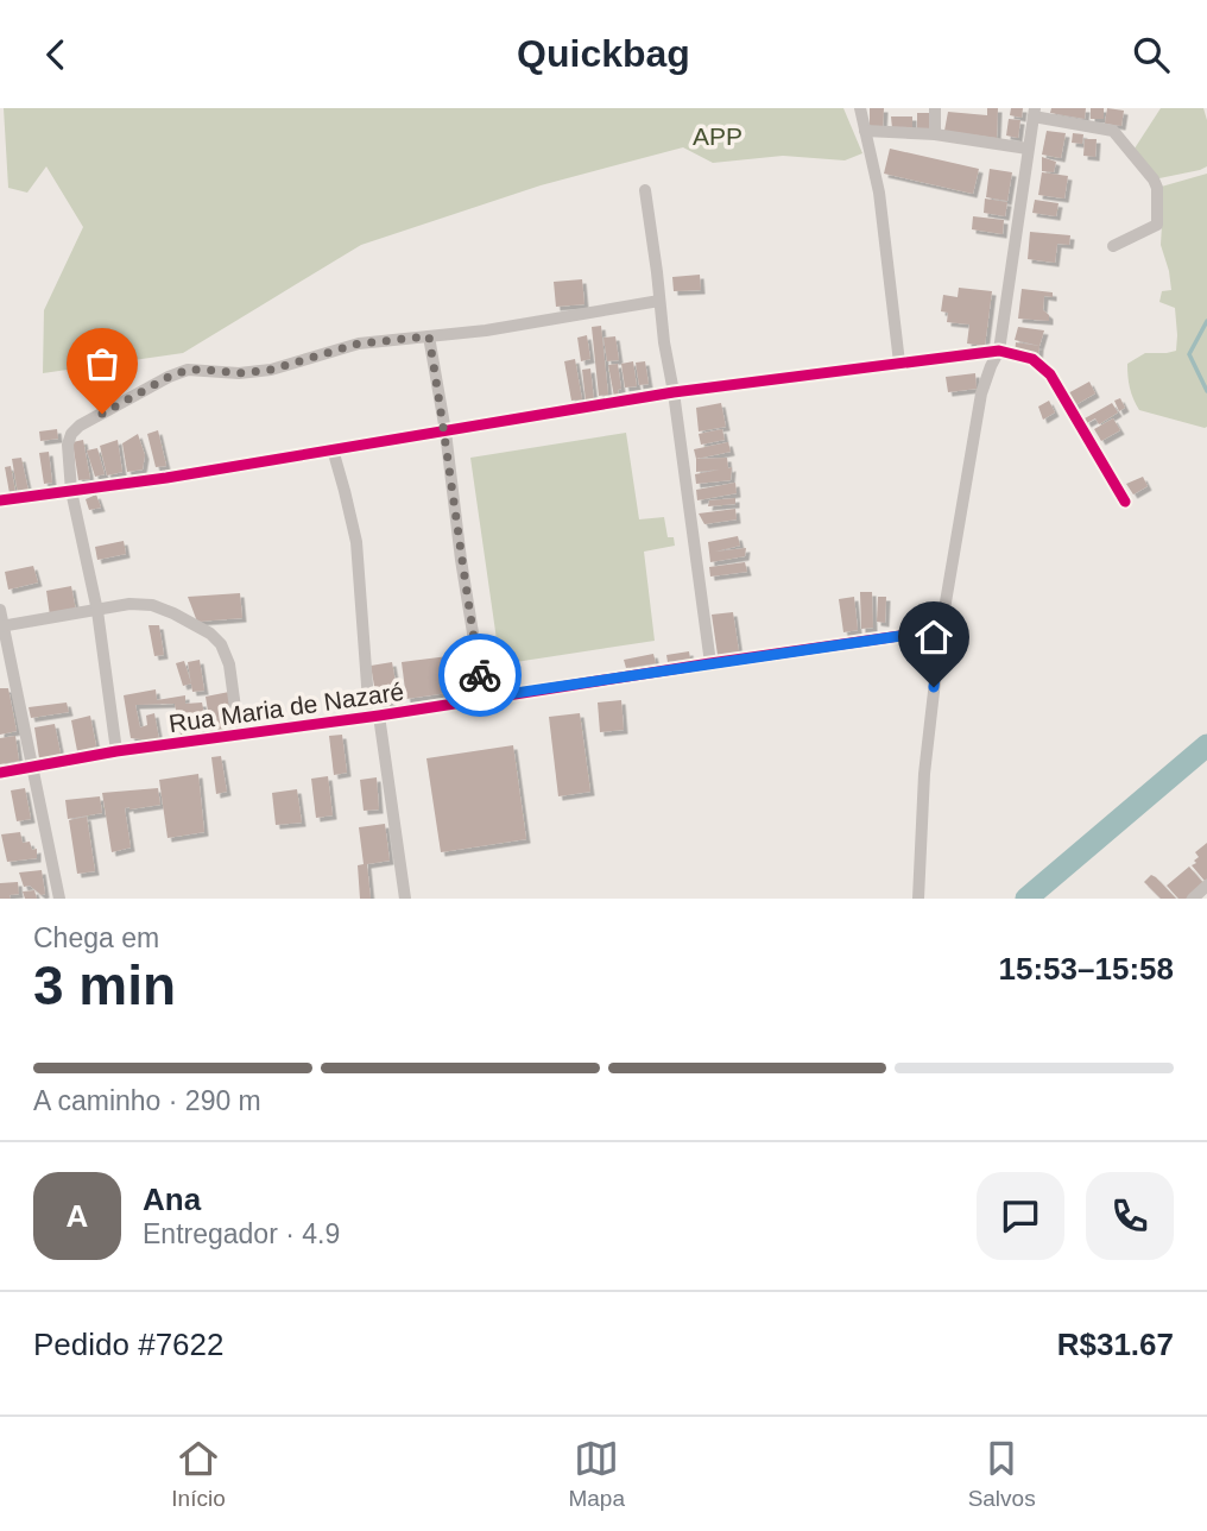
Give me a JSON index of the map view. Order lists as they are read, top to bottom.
{
  "streets": {
    "street": ["Rua Maria de Nazaré"]
  },
  "parks": ["APP"],
  "page": {
    "header": "Quickbag",
    "heading": ["3 min", "Chega em", "15:53–15:58"],
    "panel": [
      "Ana",
      "Entregador · 4.9",
      "Pedido #7622",
      "R$31.67"
    ],
    "bar": "A caminho · 290 m",
    "round": "A",
    "tabs": ["Início", "Mapa", "Salvos"]
  }
}
